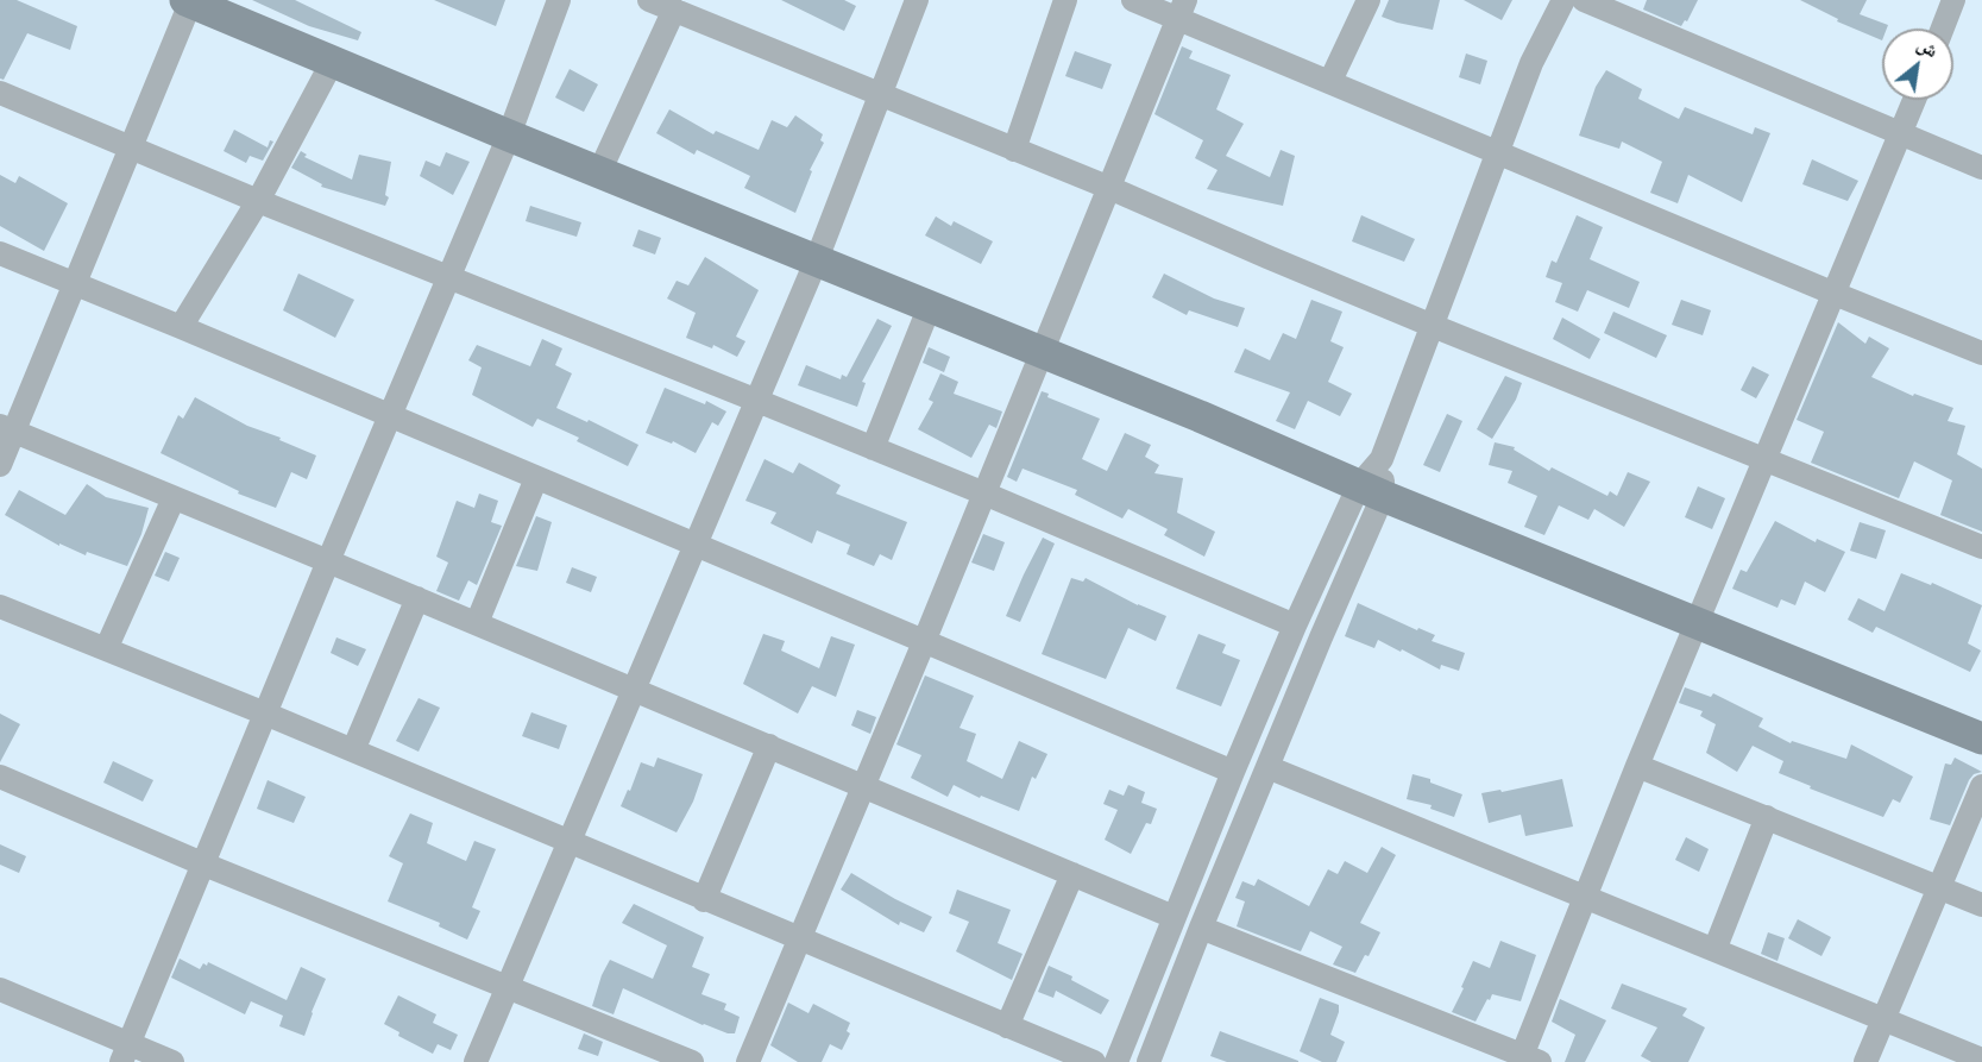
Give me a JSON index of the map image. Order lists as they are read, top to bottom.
{
  "north": "top right"
}
